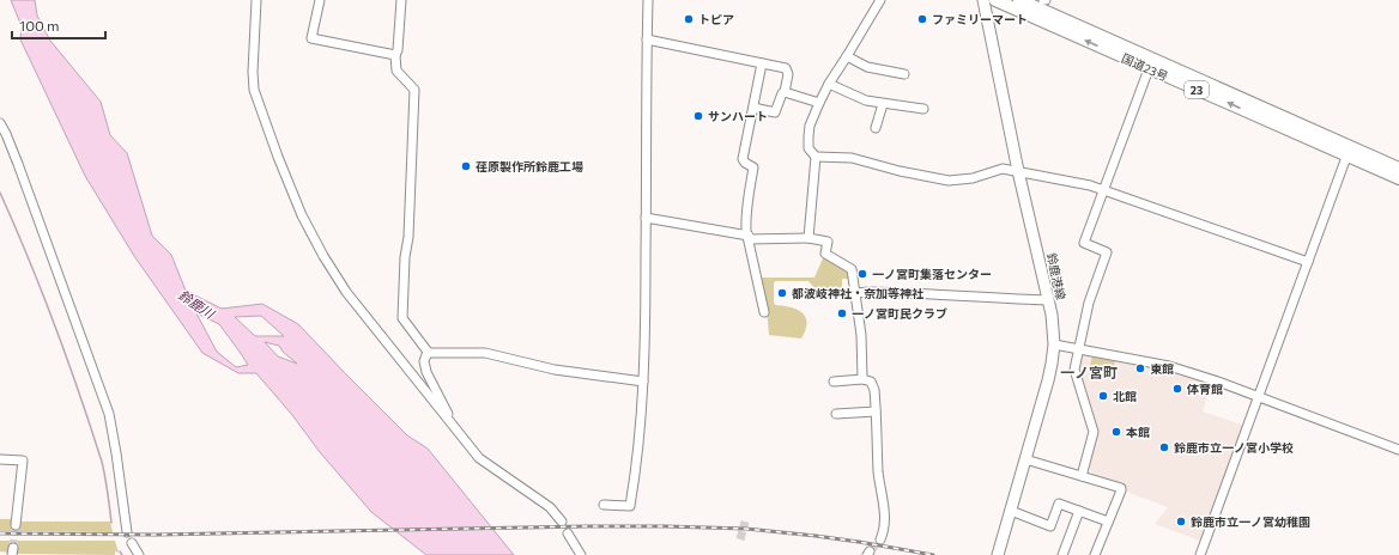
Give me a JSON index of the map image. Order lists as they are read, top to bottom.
{
  "streets": {
    "highway": ["国道23号", "23"],
    "main road": ["鈴鹿港線"]
  },
  "districts": ["一ノ宮町"],
  "water": ["鈴鹿川"],
  "places": [
    "トピア",
    "ファミリーマート",
    "サンハート",
    "荏原製作所鈴鹿工場",
    "一ノ宮町集落センター",
    "都波岐神社・奈加等神社",
    "一ノ宮町民クラブ",
    "東館",
    "体育館",
    "北館",
    "本館",
    "鈴鹿市立一ノ宮小学校",
    "鈴鹿市立一ノ宮幼稚園"
  ],
  "scale_bar": "100 m"
}
